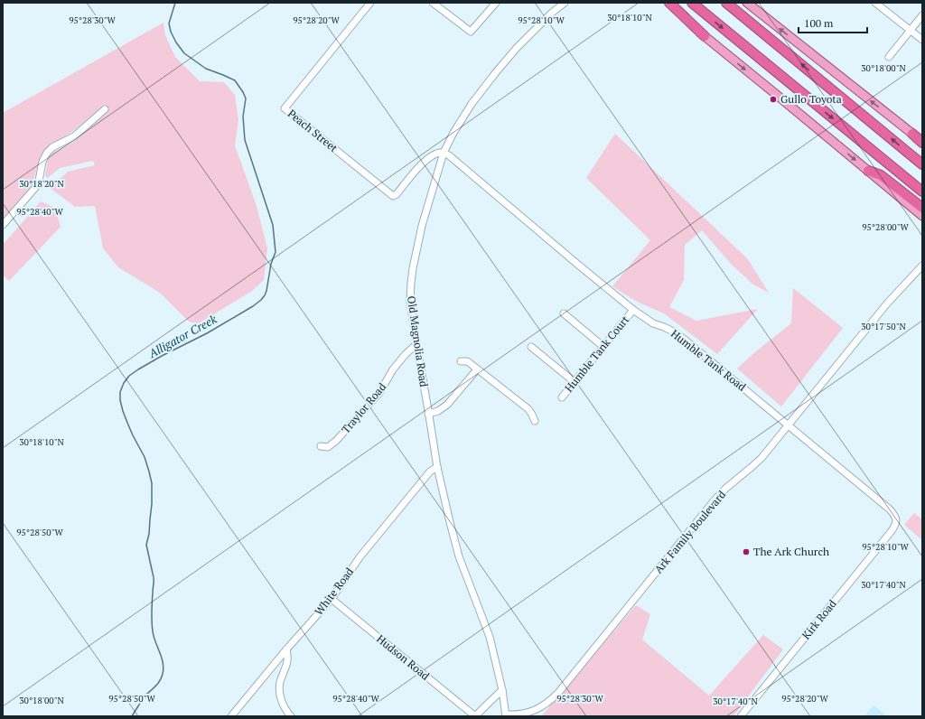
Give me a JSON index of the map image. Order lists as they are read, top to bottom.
{
  "streets": {
    "street": [
      "Peach Street",
      "Old Magnolia Road",
      "Humble Tank Court",
      "Humble Tank Road",
      "Traylor Road",
      "Ark Family Boulevard",
      "White Road",
      "Kirk Road",
      "Hudson Road"
    ]
  },
  "crossings": [
    ["Peach Street", "Old Magnolia Road"],
    ["Peach Street", "Humble Tank Road"],
    ["Old Magnolia Road", "Humble Tank Road"],
    ["Old Magnolia Road", "Traylor Road"],
    ["Old Magnolia Road", "Ark Family Boulevard"],
    ["Old Magnolia Road", "White Road"],
    ["Humble Tank Court", "Humble Tank Road"],
    ["Humble Tank Road", "Ark Family Boulevard"],
    ["Humble Tank Road", "Kirk Road"],
    ["White Road", "Hudson Road"]
  ],
  "water": ["Alligator Creek"],
  "places": ["Gullo Toyota", "The Ark Church"],
  "scale_bar": "100 m",
  "coordinates": [
    "30°18'10\"N",
    "95°28'20\"W",
    "95°28'10\"W",
    "95°28'30\"W",
    "30°18'00\"N",
    "30°18'20\"N",
    "95°28'40\"W",
    "95°28'00\"W",
    "30°17'50\"N",
    "95°28'50\"W",
    "30°17'40\"N"
  ]
}
